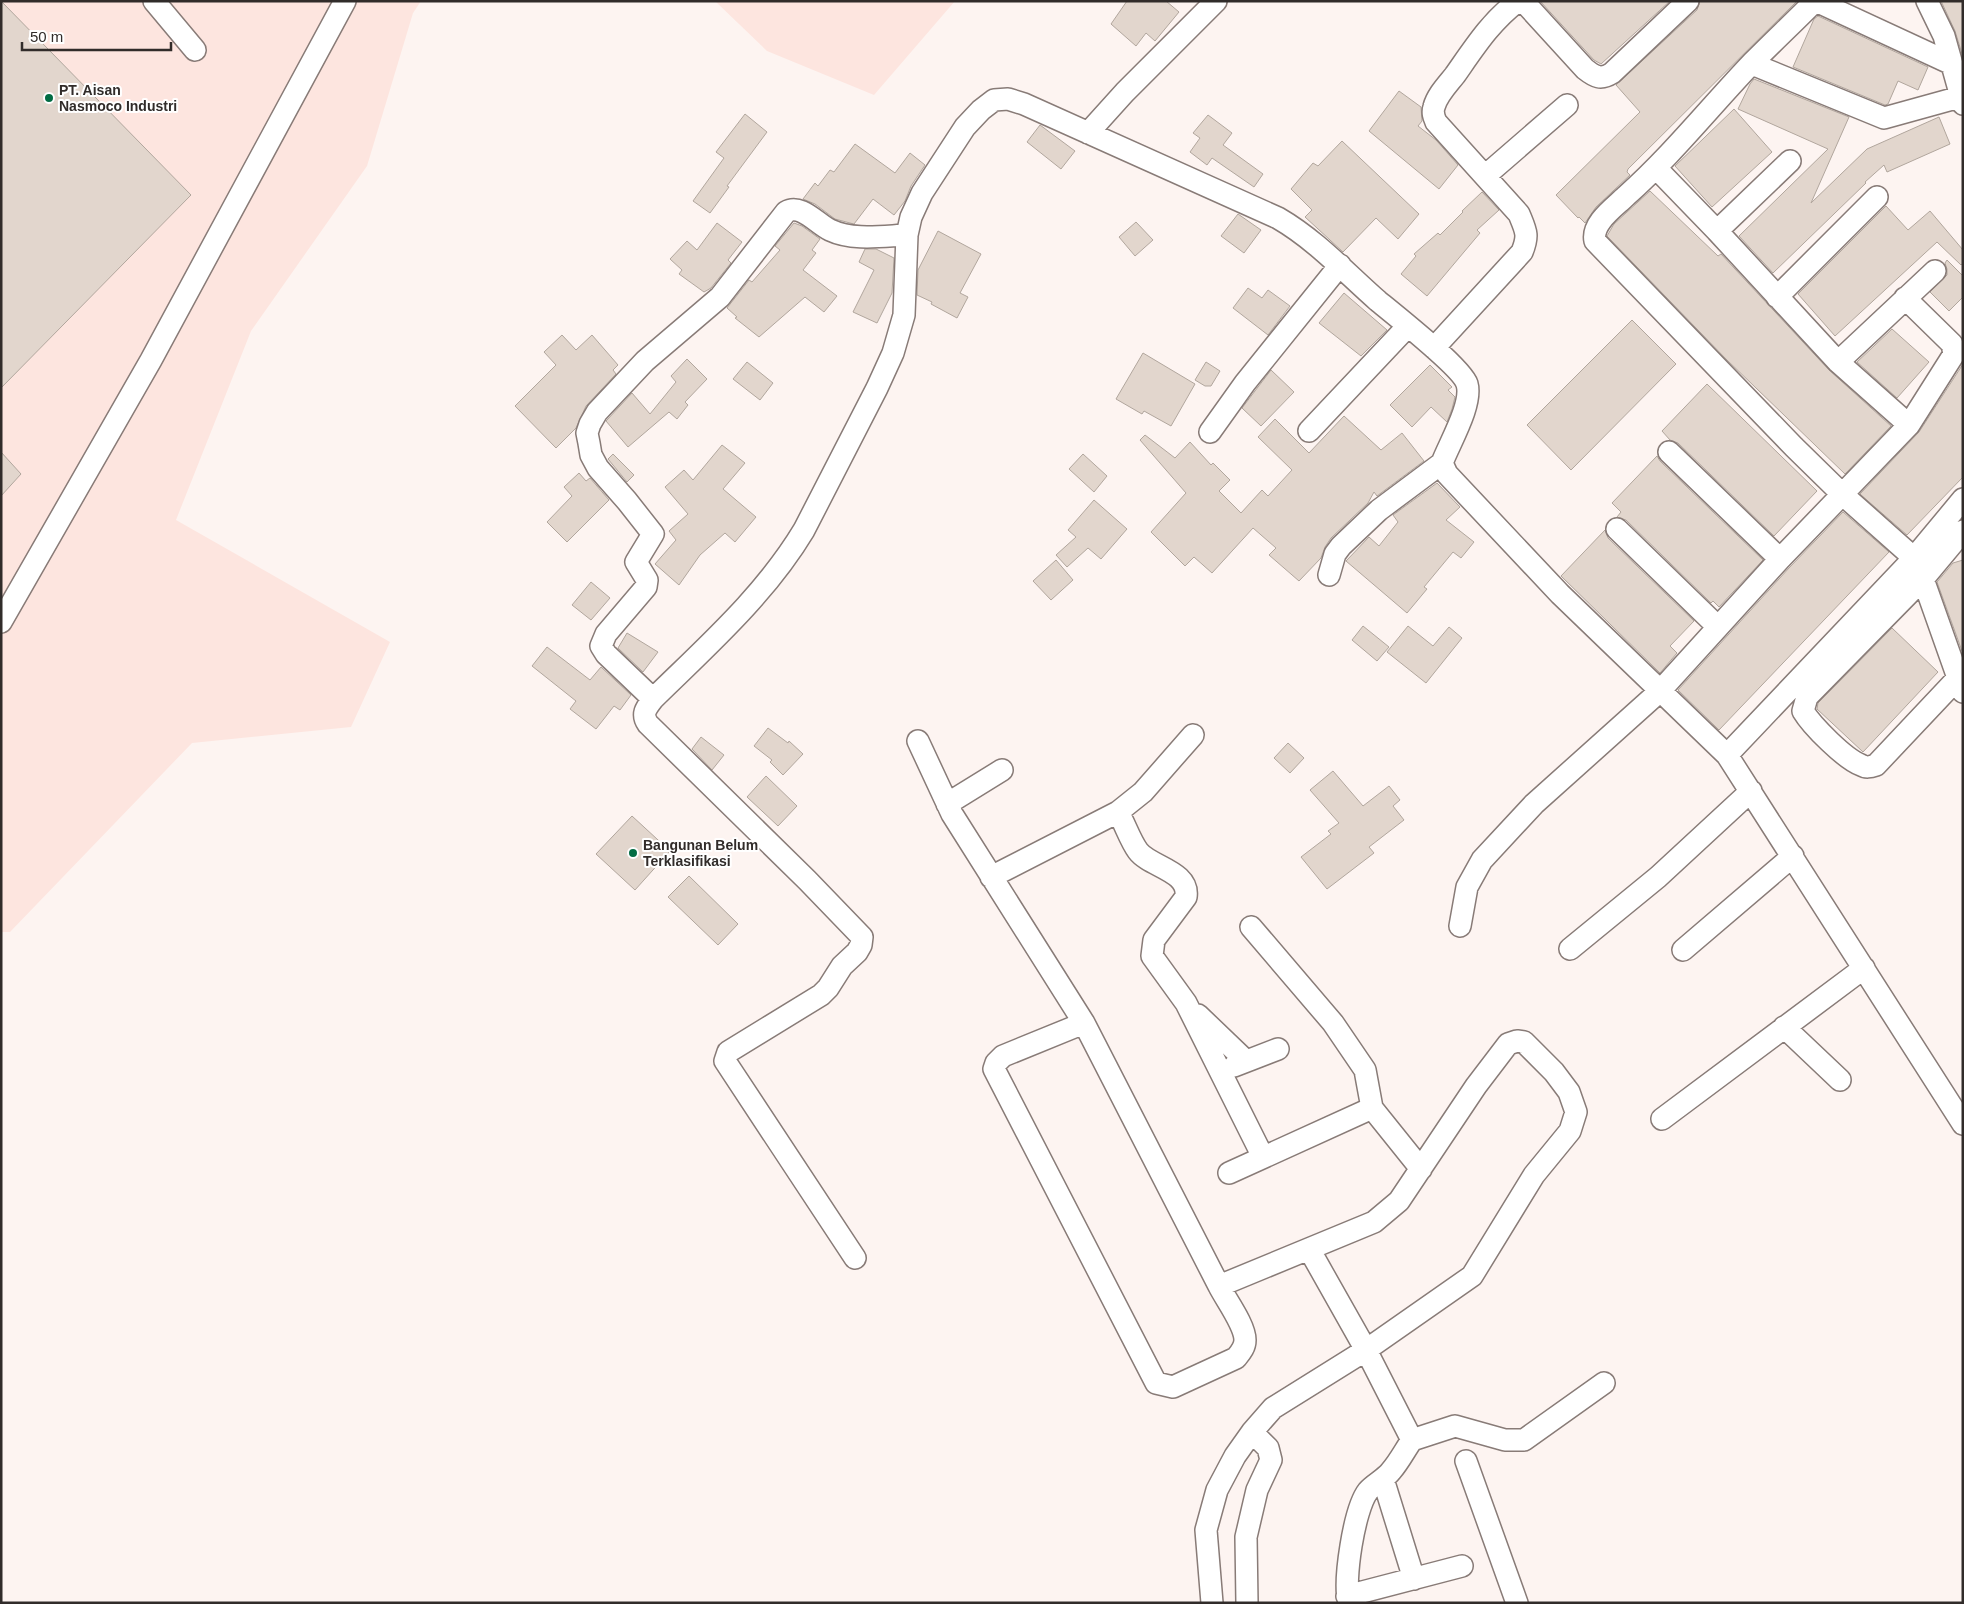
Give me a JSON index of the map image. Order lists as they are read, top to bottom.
{
  "places": ["PT. Aisan Nasmoco Industri", "Bangunan Belum Terklasifikasi"],
  "scale_bar": "50 m"
}
